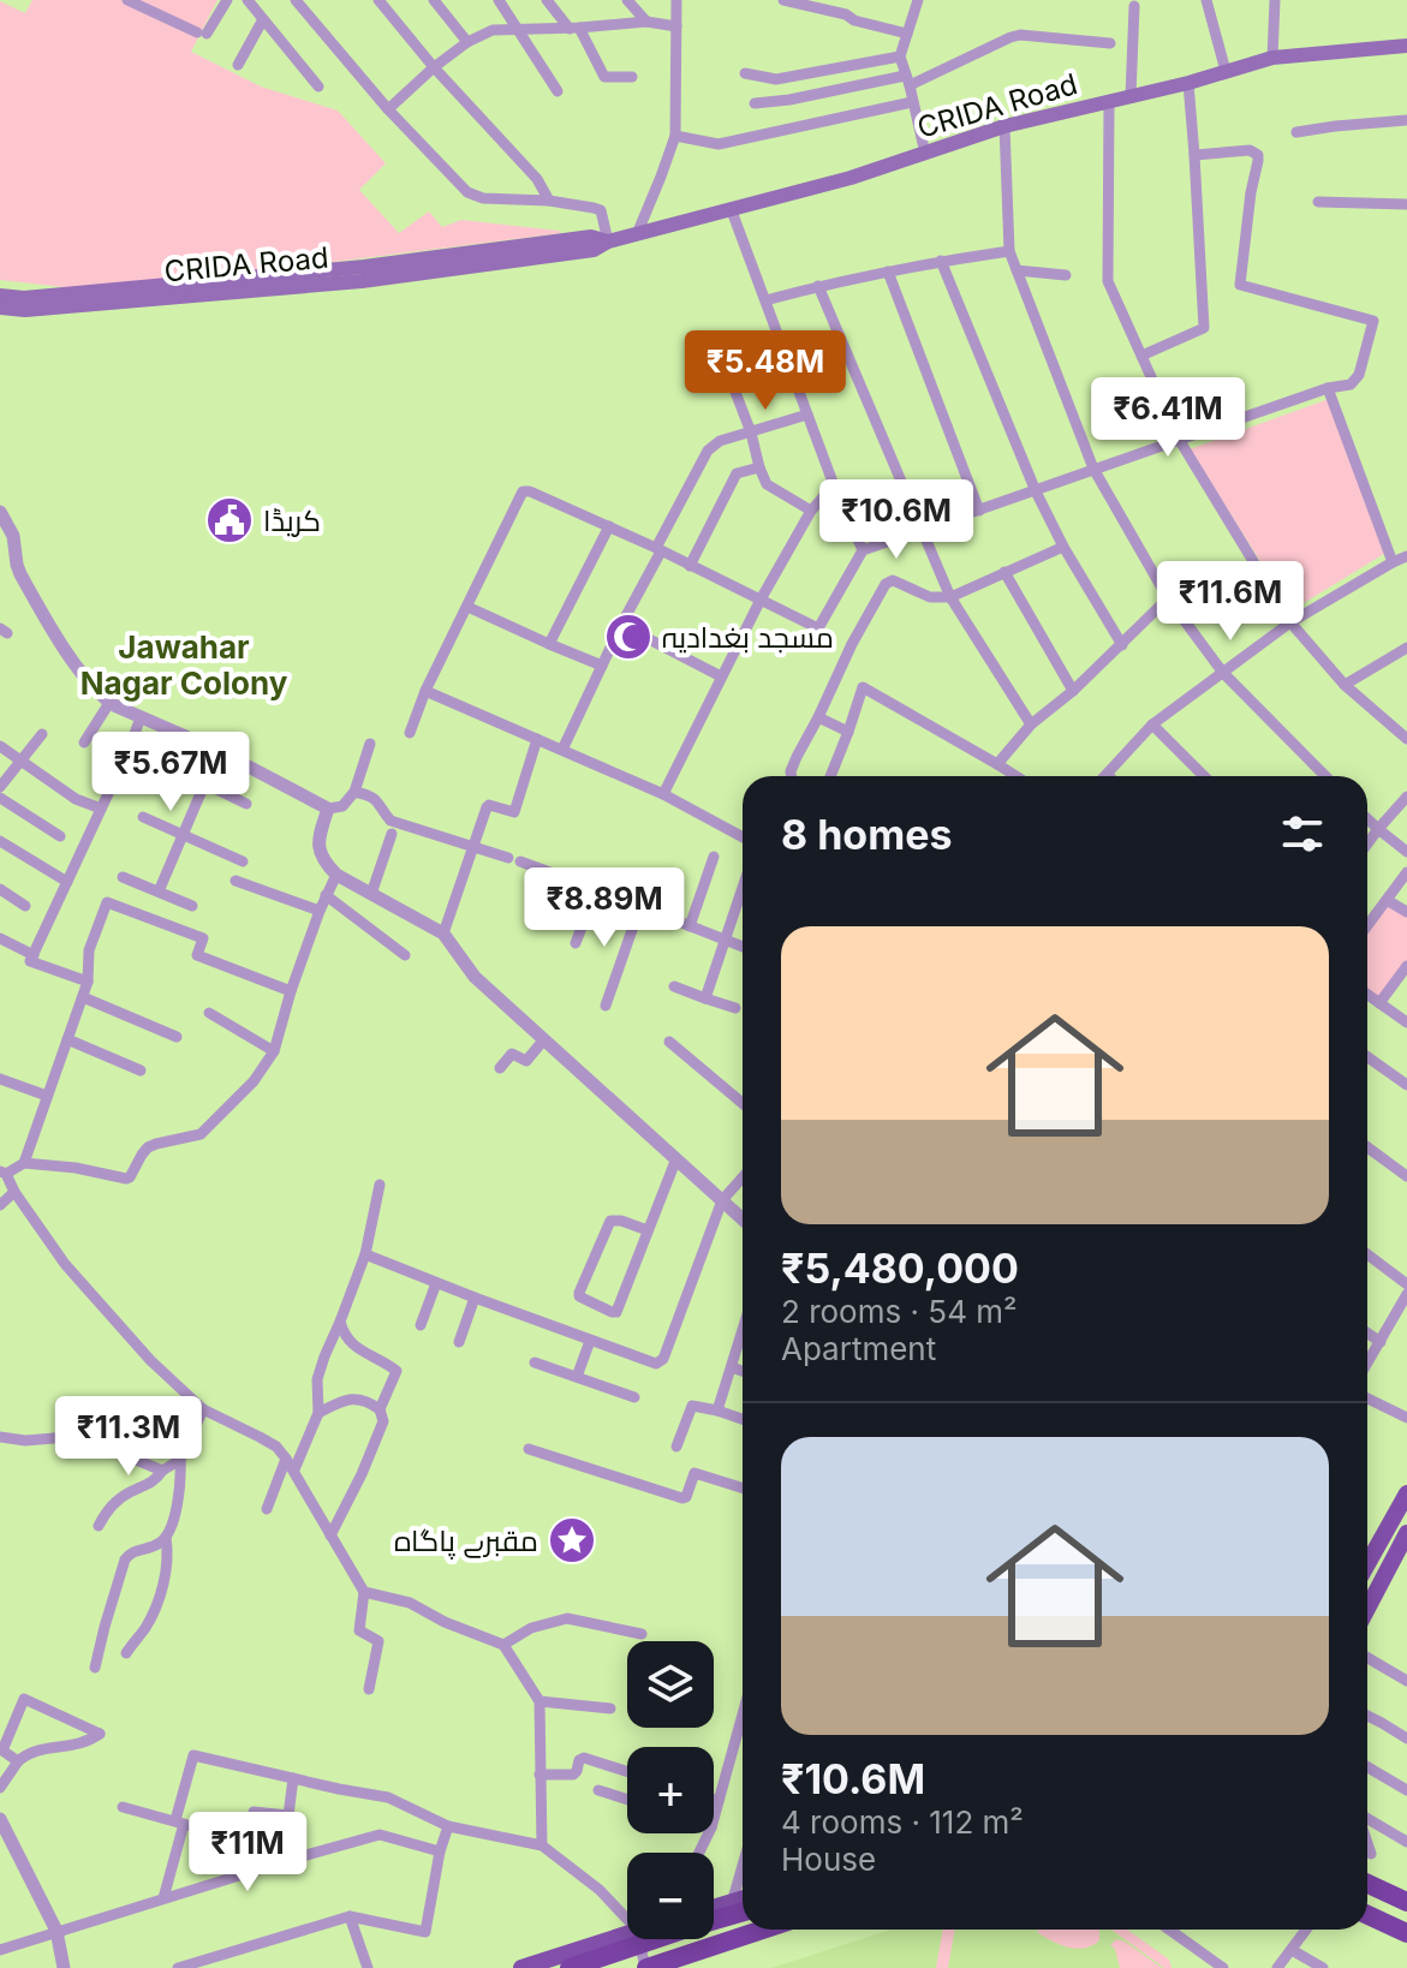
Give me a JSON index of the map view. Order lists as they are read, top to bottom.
{
  "streets": {
    "main road": ["CRIDA Road"]
  },
  "districts": ["Jawahar Nagar Colony"],
  "places": {
    "public building": ["کریڈا"],
    "mosque": ["مسجد بغدادیہ"],
    "place": ["مقبرے پاگاہ"]
  },
  "page": {
    "price": [
      "₹5.48M",
      "₹6.41M",
      "₹10.6M",
      "₹11.6M",
      "₹5.67M",
      "₹8.89M",
      "₹11.3M",
      "₹11M"
    ],
    "heading": "8 homes",
    "list": [
      {
        "name": "₹5,480,000",
        "note": "2 rooms · 54 m² · Apartment"
      },
      {
        "name": "₹10.6M",
        "note": "4 rooms · 112 m² · House"
      }
    ],
    "map_buttons": ["+", "−"]
  }
}
